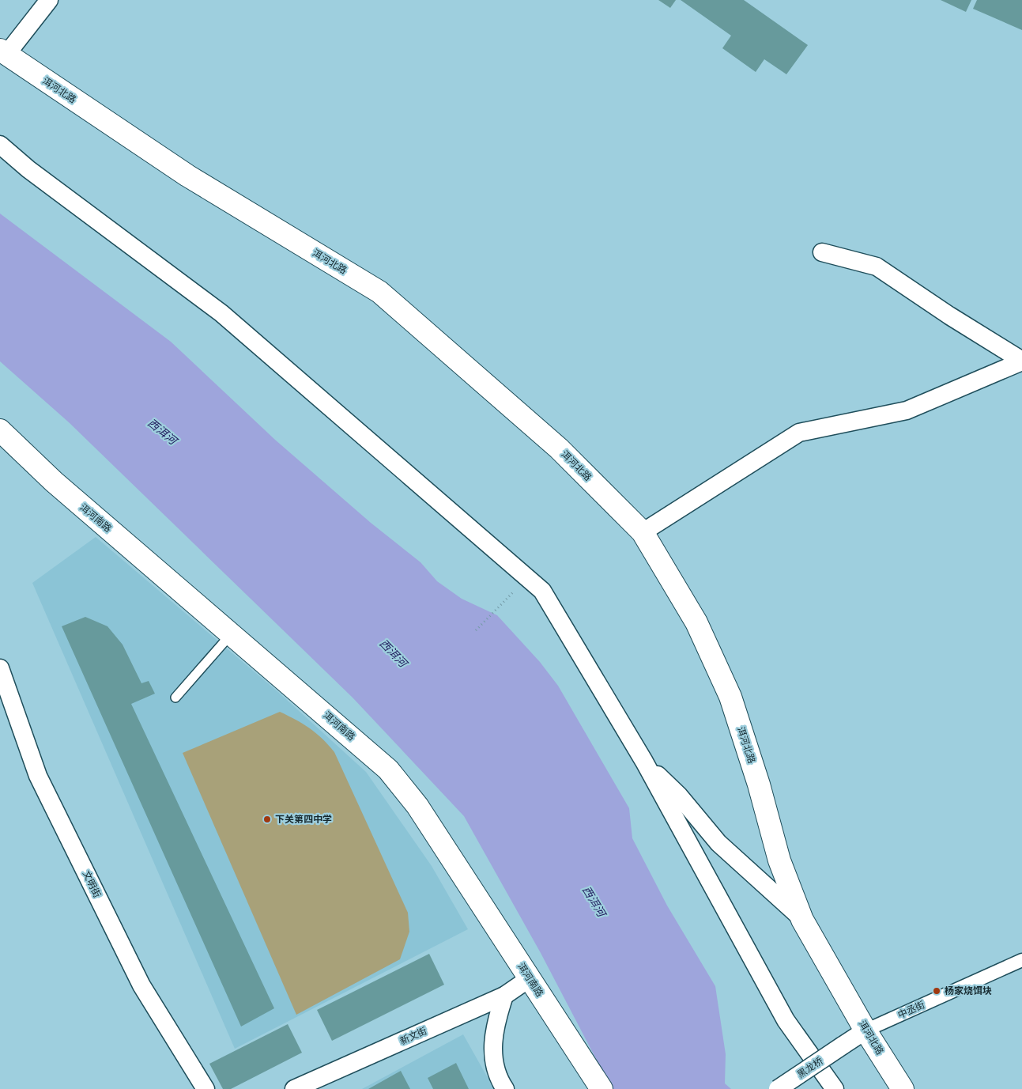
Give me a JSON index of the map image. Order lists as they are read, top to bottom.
{
  "streets": {
    "street": [
      "洱河北路",
      "洱河南路",
      "文明街",
      "中丞街",
      "新文街",
      "黑龙桥"
    ]
  },
  "crossings": [
    ["洱河北路", "中丞街"],
    ["洱河北路", "黑龙桥"],
    ["洱河南路", "新文街"],
    ["中丞街", "黑龙桥"]
  ],
  "water": ["西洱河"],
  "places": ["下关第四中学", "杨家烧饵块"]
}
